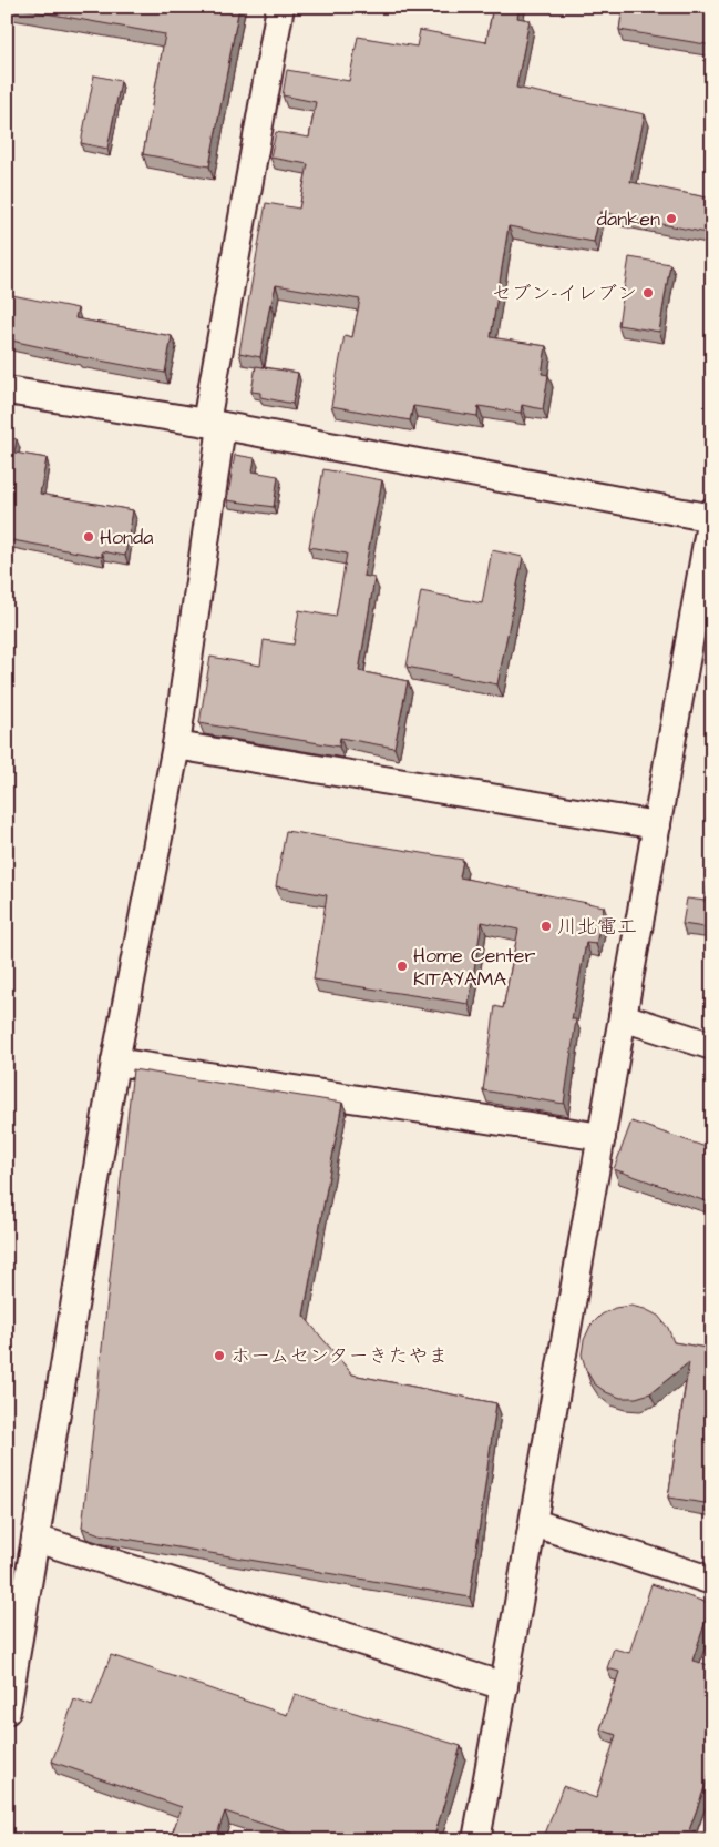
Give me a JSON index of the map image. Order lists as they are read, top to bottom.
{
  "places": [
    "danken",
    "セブン-イレブン",
    "Honda",
    "川北電工",
    "Home Center KITAYAMA",
    "ホームセンターきたやま"
  ]
}
